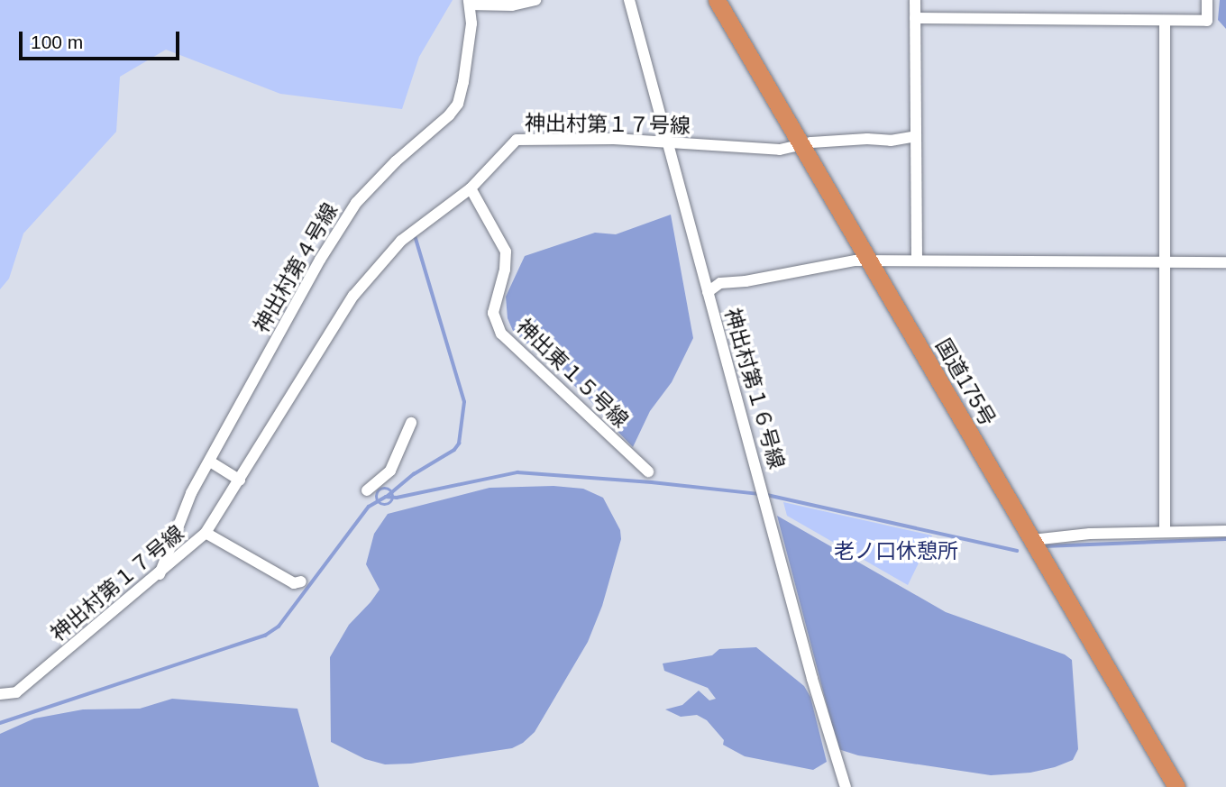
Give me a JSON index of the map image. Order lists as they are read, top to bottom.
{
  "streets": {
    "highway": ["国道175号"],
    "street": [
      "神出村第１７号線",
      "神出村第４号線",
      "神出東１５号線",
      "神出村第１６号線"
    ]
  },
  "crossings": [
    ["神出村第１７号線", "神出村第４号線"],
    ["神出村第１７号線", "神出東１５号線"],
    ["神出村第１７号線", "国道175号"],
    ["神出村第１７号線", "神出村第１６号線"]
  ],
  "parks": ["老ノ口休憩所"],
  "scale_bar": "100 m"
}
